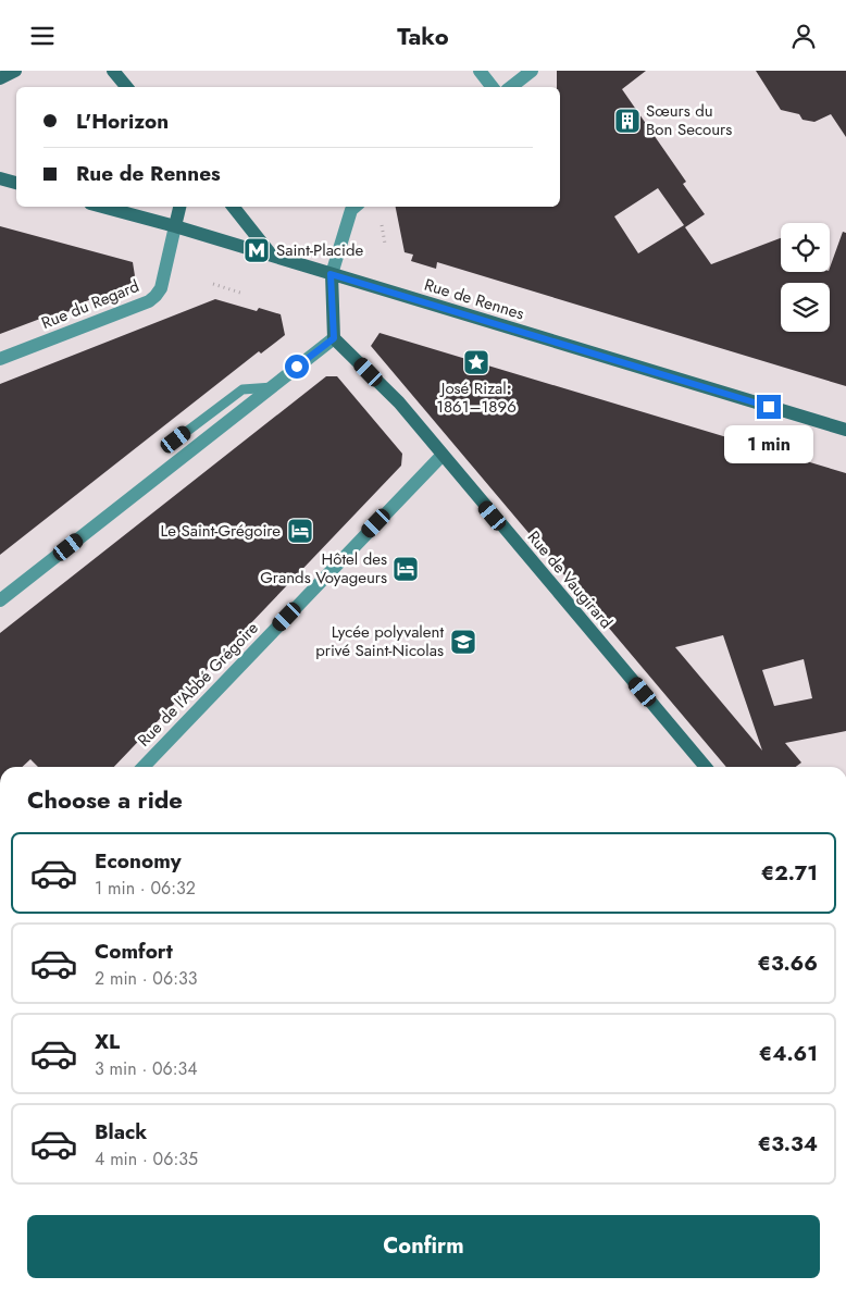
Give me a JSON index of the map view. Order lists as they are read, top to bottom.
{
  "streets": {
    "main road": ["Rue de Rennes", "Rue de Vaugirard"],
    "street": ["Rue du Regard", "Rue de l'Abbé Grégoire"]
  },
  "crossings": [
    ["Rue de Rennes", "Rue du Regard"],
    ["Rue de Vaugirard", "Rue de l'Abbé Grégoire"]
  ],
  "places": {
    "building": ["Sœurs du Bon Secours"],
    "metro station": ["Saint-Placide"],
    "place": ["José Rizal: 1861–1896"],
    "hotel": ["Le Saint-Grégoire", "Hôtel des Grands Voyageurs"],
    "school or university": ["Lycée polyvalent privé Saint-Nicolas"]
  },
  "page": {
    "header": "Tako",
    "banner": ["L'Horizon", "Rue de Rennes"],
    "bubble": "1 min",
    "heading": "Choose a ride",
    "list": [
      {
        "name": "Economy",
        "note": "1 min · 06:32",
        "value": "€2.71"
      },
      {
        "name": "Comfort",
        "note": "2 min · 06:33",
        "value": "€3.66"
      },
      {
        "name": "XL",
        "note": "3 min · 06:34",
        "value": "€4.61"
      },
      {
        "name": "Black",
        "note": "4 min · 06:35",
        "value": "€3.34"
      }
    ],
    "buttons": "Confirm"
  }
}
